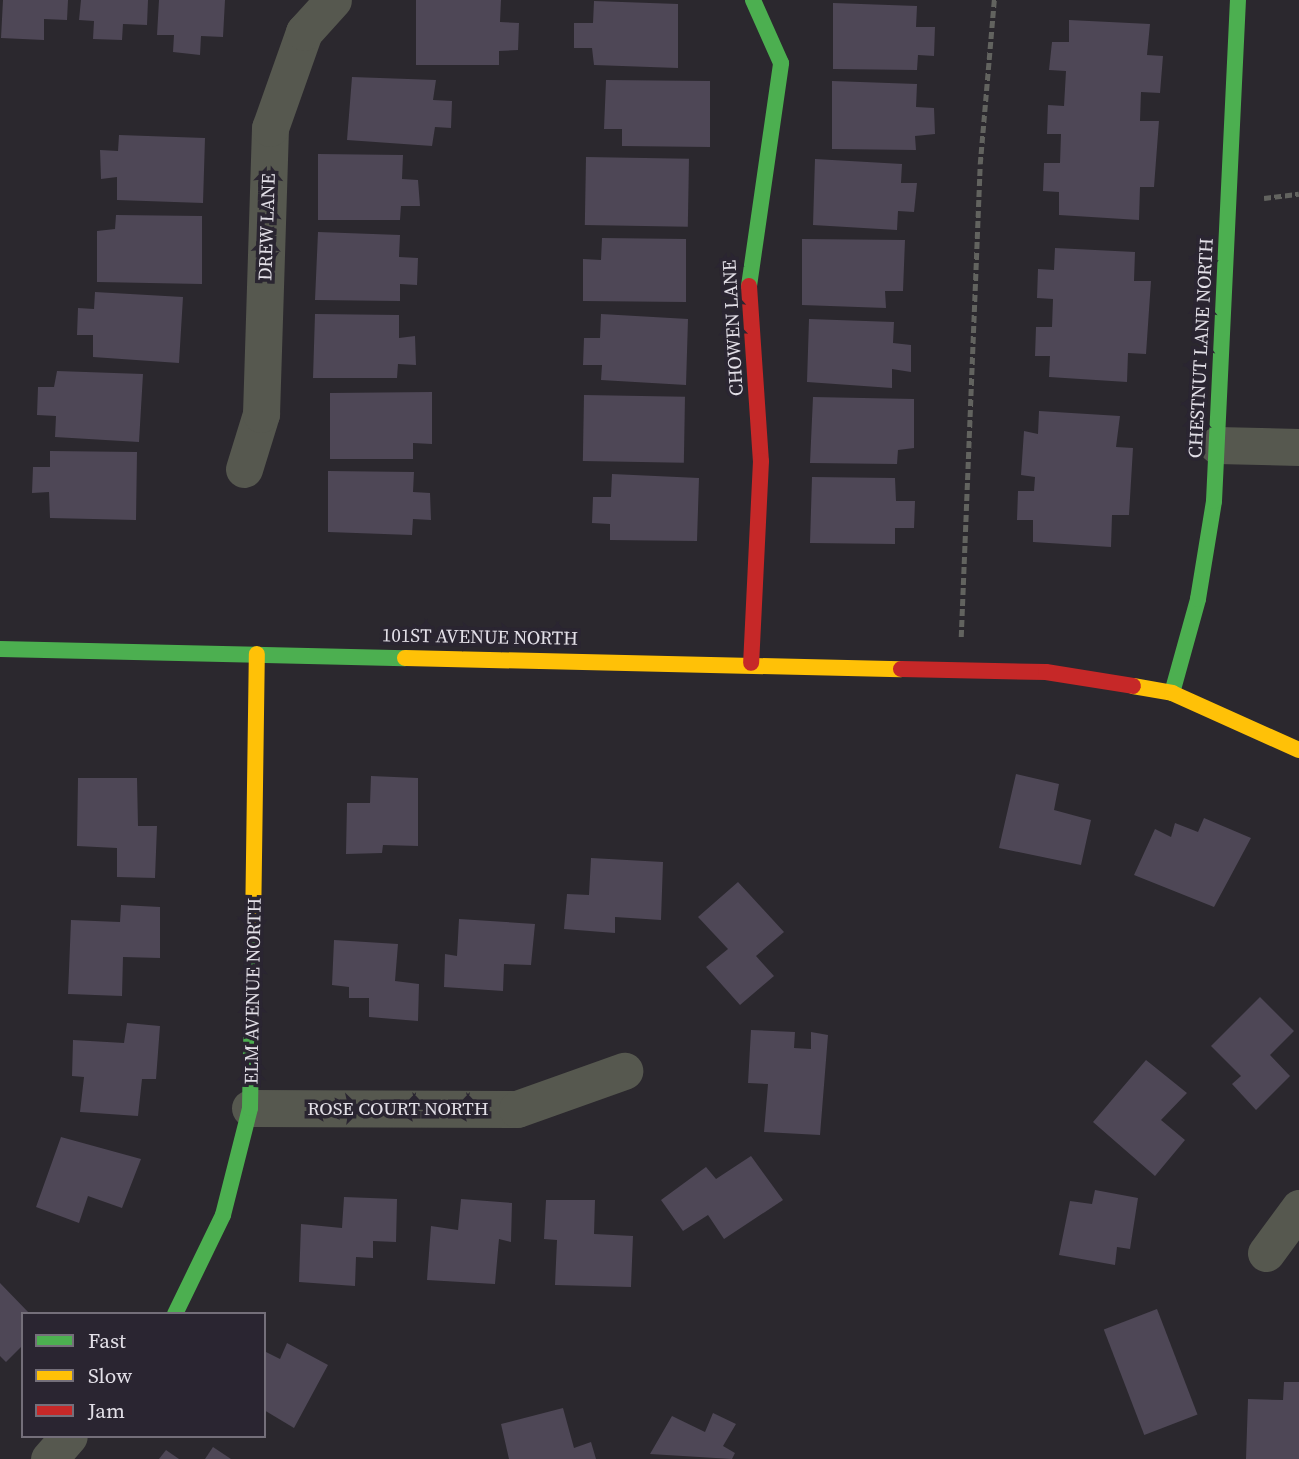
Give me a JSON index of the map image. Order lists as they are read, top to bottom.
{
  "streets": {
    "street": [
      "DREW LANE",
      "CHOWEN LANE",
      "CHESTNUT LANE NORTH",
      "101ST AVENUE NORTH",
      "ELM AVENUE NORTH",
      "ROSE COURT NORTH"
    ]
  },
  "crossings": [
    ["CHOWEN LANE", "101ST AVENUE NORTH"],
    ["CHESTNUT LANE NORTH", "101ST AVENUE NORTH"],
    ["101ST AVENUE NORTH", "ELM AVENUE NORTH"],
    ["ELM AVENUE NORTH", "ROSE COURT NORTH"]
  ],
  "legend": ["Fast", "Slow", "Jam"]
}
